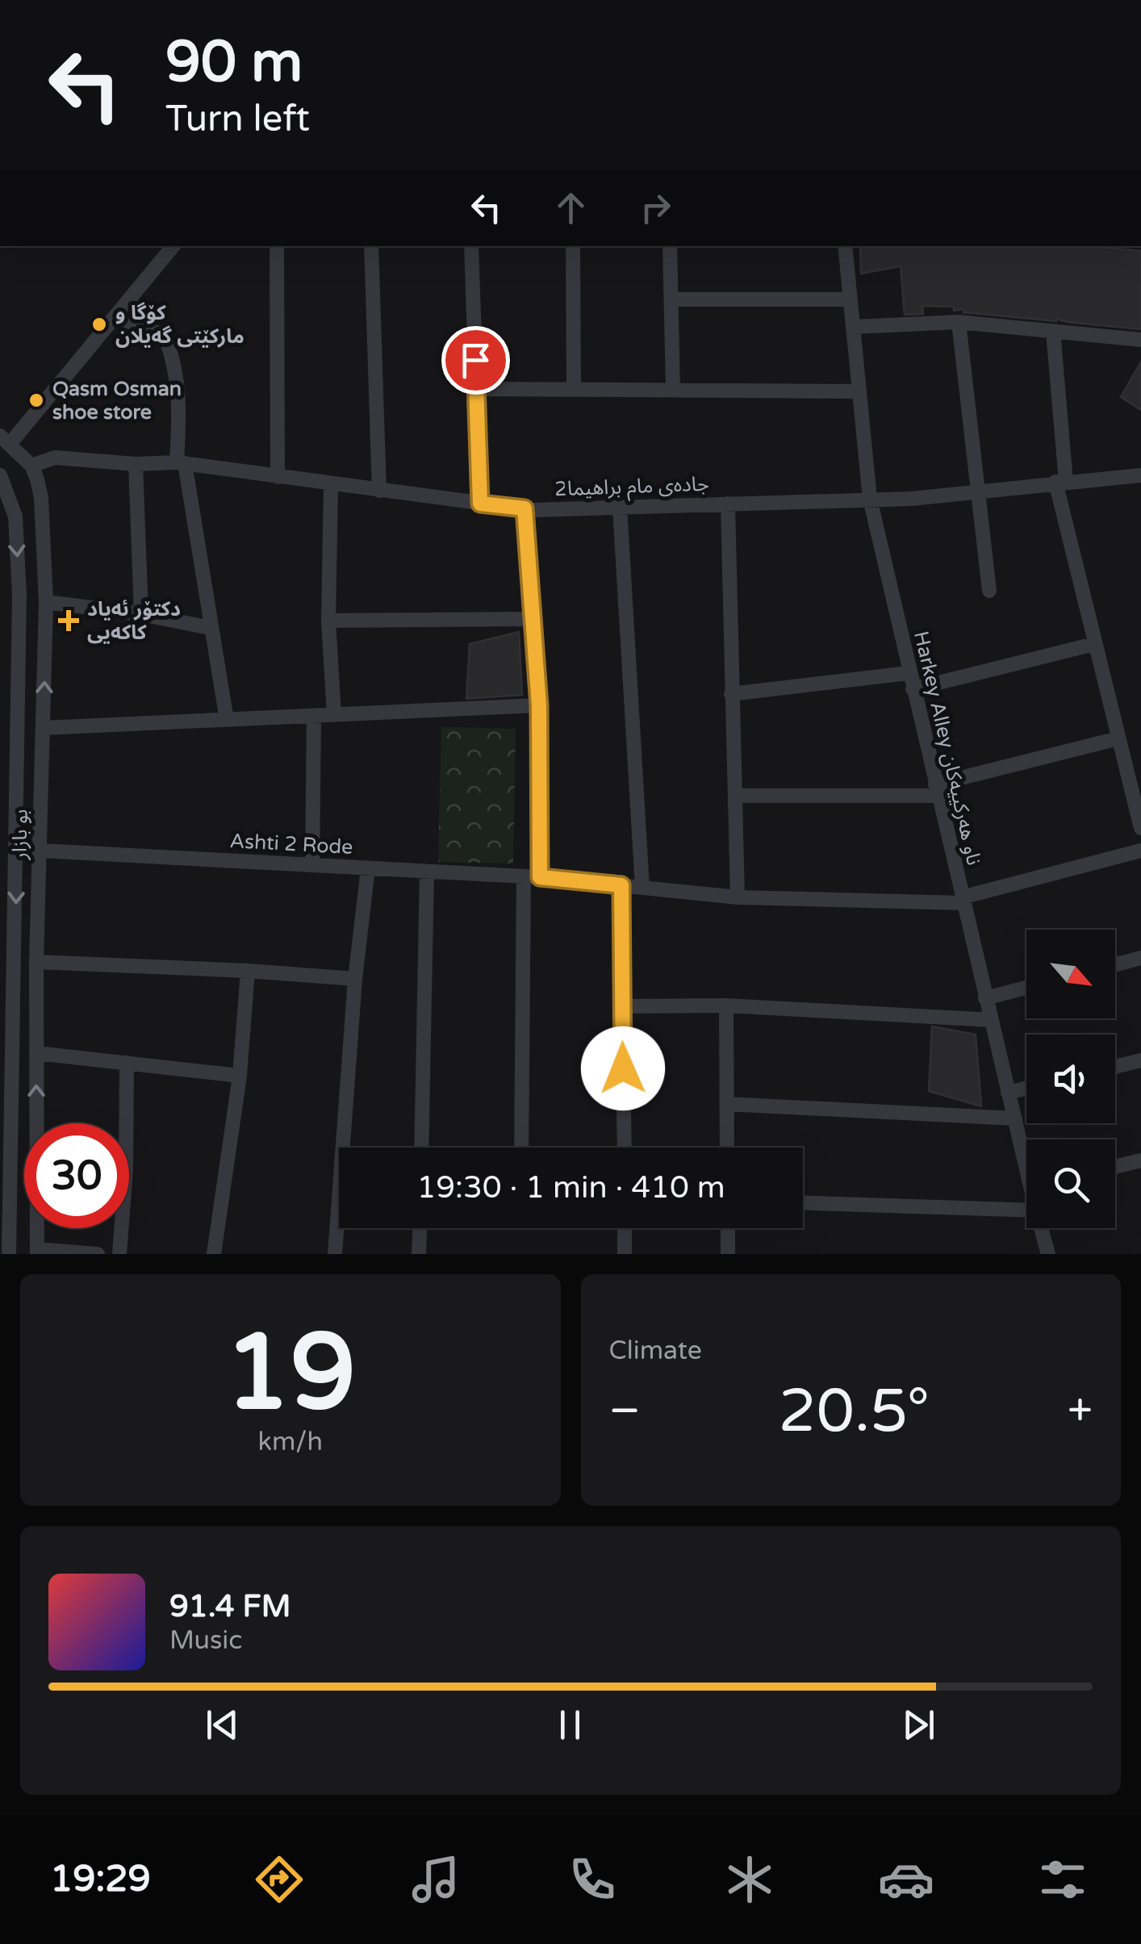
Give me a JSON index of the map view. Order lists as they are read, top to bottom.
{
  "streets": {
    "street": [
      "جادەی مام براهیما2",
      "Harkey Alley ناو هەركييەكان",
      "بو بازار",
      "Ashti 2 Rode"
    ]
  },
  "crossings": [
    ["جادەی مام براهیما2", "Harkey Alley ناو هەركييەكان"],
    ["جادەی مام براهیما2", "بو بازار"],
    ["Harkey Alley ناو هەركييەكان", "Ashti 2 Rode"],
    ["بو بازار", "Ashti 2 Rode"]
  ],
  "places": {
    "other": ["کۆگا و مارکێتی گەیلان", "Qasm Osman shoe store"],
    "health": ["دکتۆر ئەیاد کاکەیی"]
  },
  "north": "bottom right",
  "page": {
    "turn": ["90 m", "Turn left"],
    "limit": "30",
    "trip": "19:30 · 1 min · 410 m",
    "tile": [
      ["19", "km/h"],
      "Climate"
    ],
    "heat": ["−", "20.5°", "+"],
    "song": ["91.4 FM", "Music"],
    "tabs": "19:29"
  }
}
